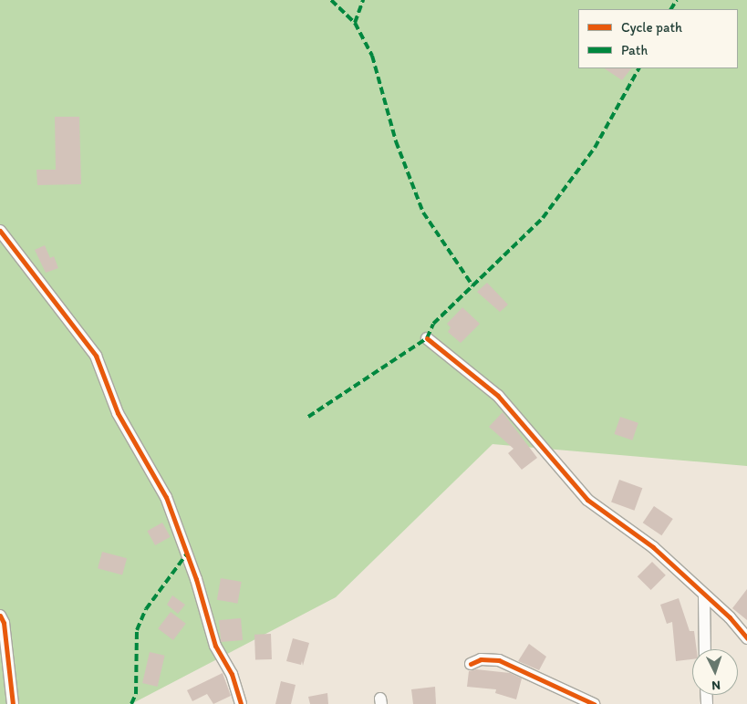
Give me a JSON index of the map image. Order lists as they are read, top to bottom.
{
  "legend": ["Cycle path", "Path"],
  "north": "bottom"
}
